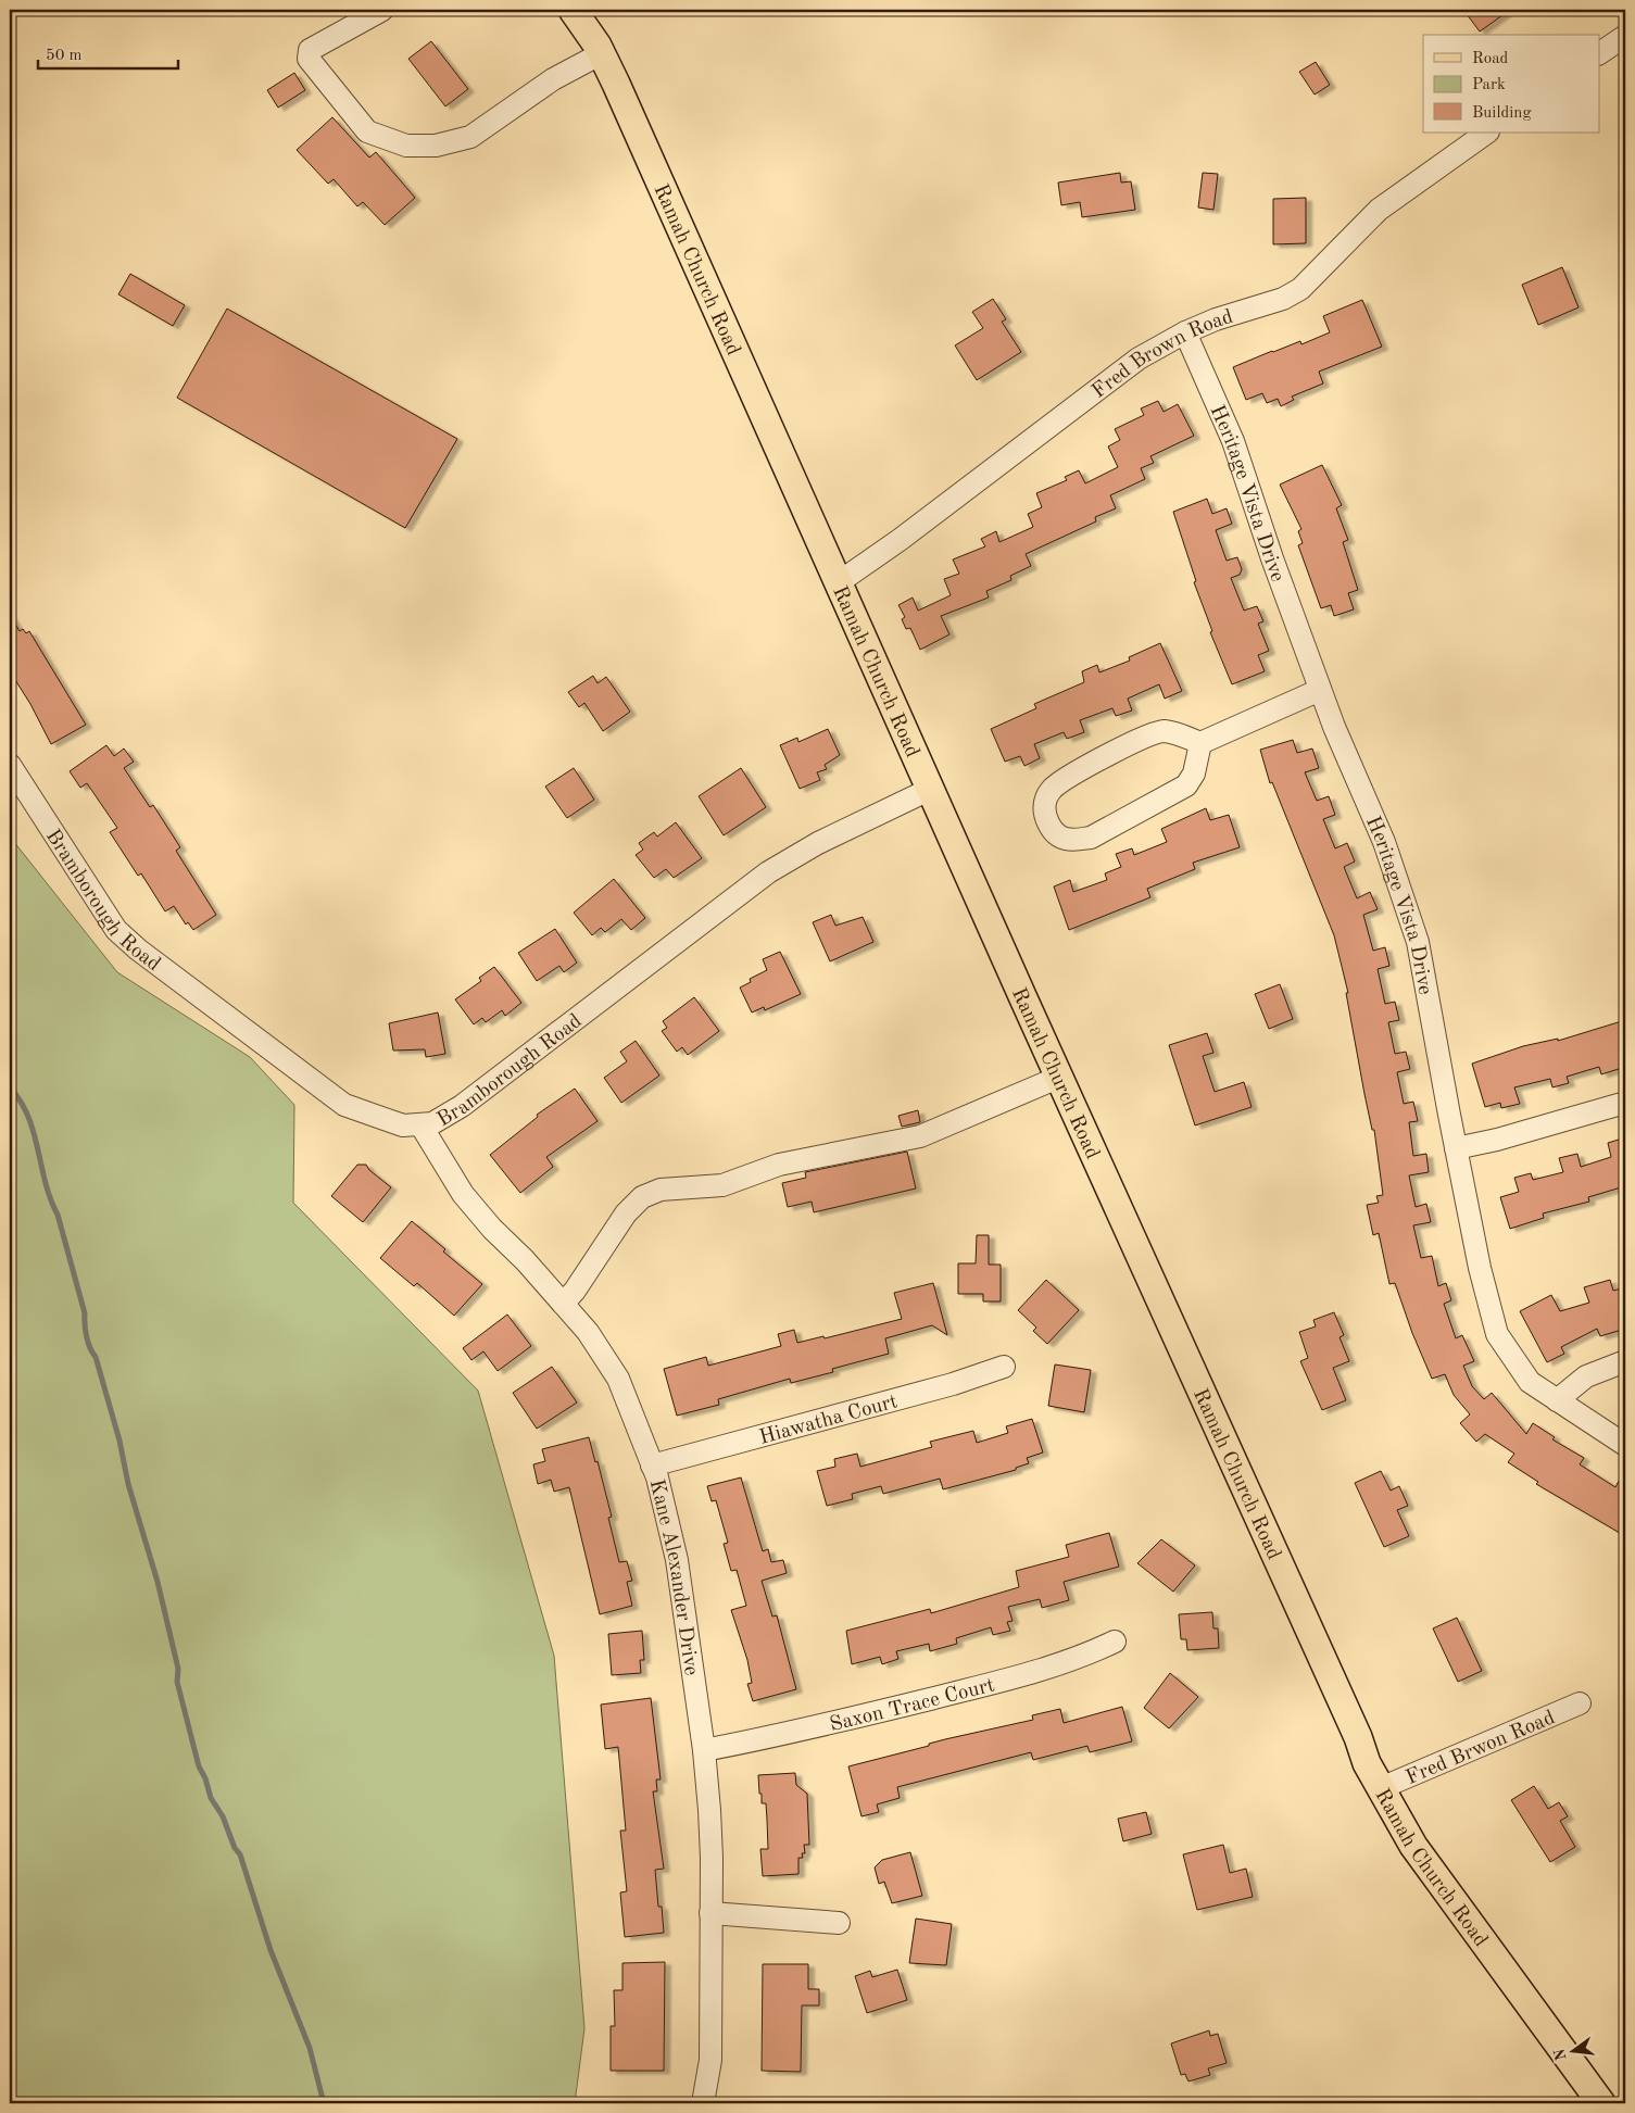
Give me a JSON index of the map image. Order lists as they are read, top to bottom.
{
  "streets": {
    "main road": ["Ramah Church Road"],
    "street": [
      "Fred Brown Road",
      "Heritage Vista Drive",
      "Bramborough Road",
      "Hiawatha Court",
      "Kane Alexander Drive",
      "Saxon Trace Court",
      "Fred Brwon Road"
    ]
  },
  "crossings": [
    ["Ramah Church Road", "Fred Brown Road"],
    ["Ramah Church Road", "Bramborough Road"],
    ["Ramah Church Road", "Fred Brwon Road"],
    ["Fred Brown Road", "Heritage Vista Drive"],
    ["Bramborough Road", "Kane Alexander Drive"],
    ["Hiawatha Court", "Kane Alexander Drive"],
    ["Kane Alexander Drive", "Saxon Trace Court"]
  ],
  "legend": ["Road", "Park", "Building"],
  "scale_bar": "50 m",
  "north": "left"
}
